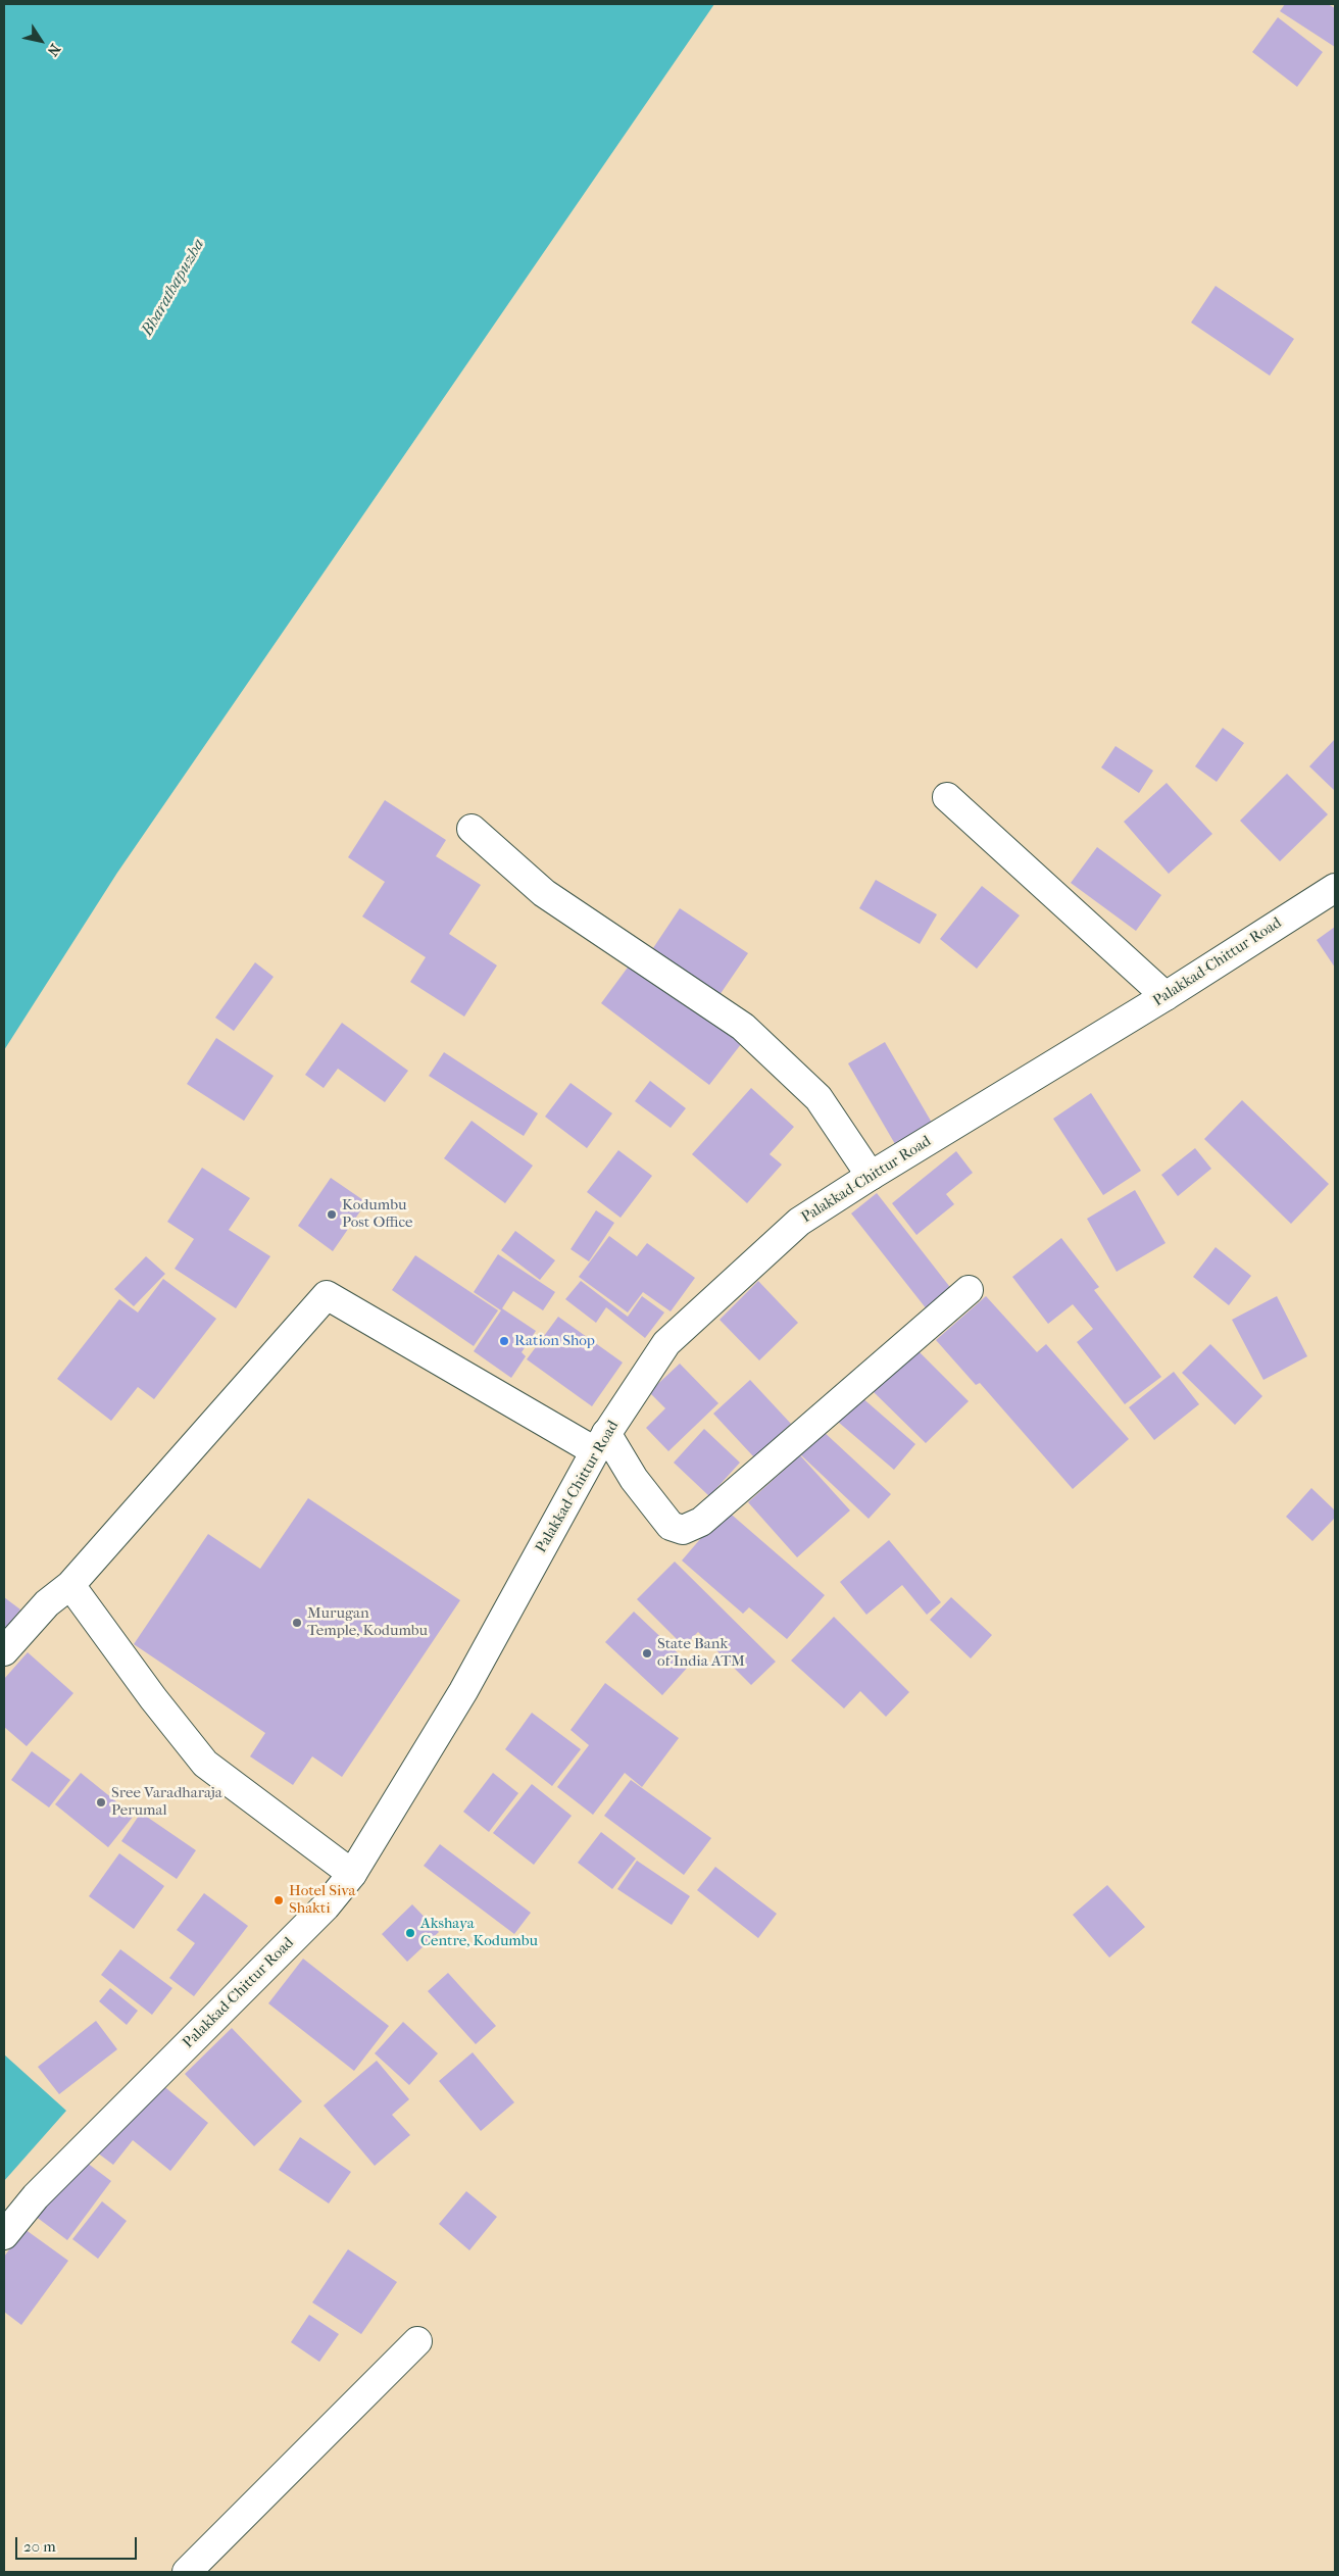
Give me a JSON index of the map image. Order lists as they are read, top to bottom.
{
  "streets": {
    "street": ["Palakkad-Chittur Road"]
  },
  "water": ["Bharathapuzha"],
  "places": [
    "Kodumbu Post Office",
    "Ration Shop",
    "Murugan Temple, Kodumbu",
    "State Bank of India ATM",
    "Sree Varadharaja Perumal",
    "Hotel Siva Shakti",
    "Akshaya Centre, Kodumbu"
  ],
  "scale_bar": "20 m",
  "north": "bottom right"
}
